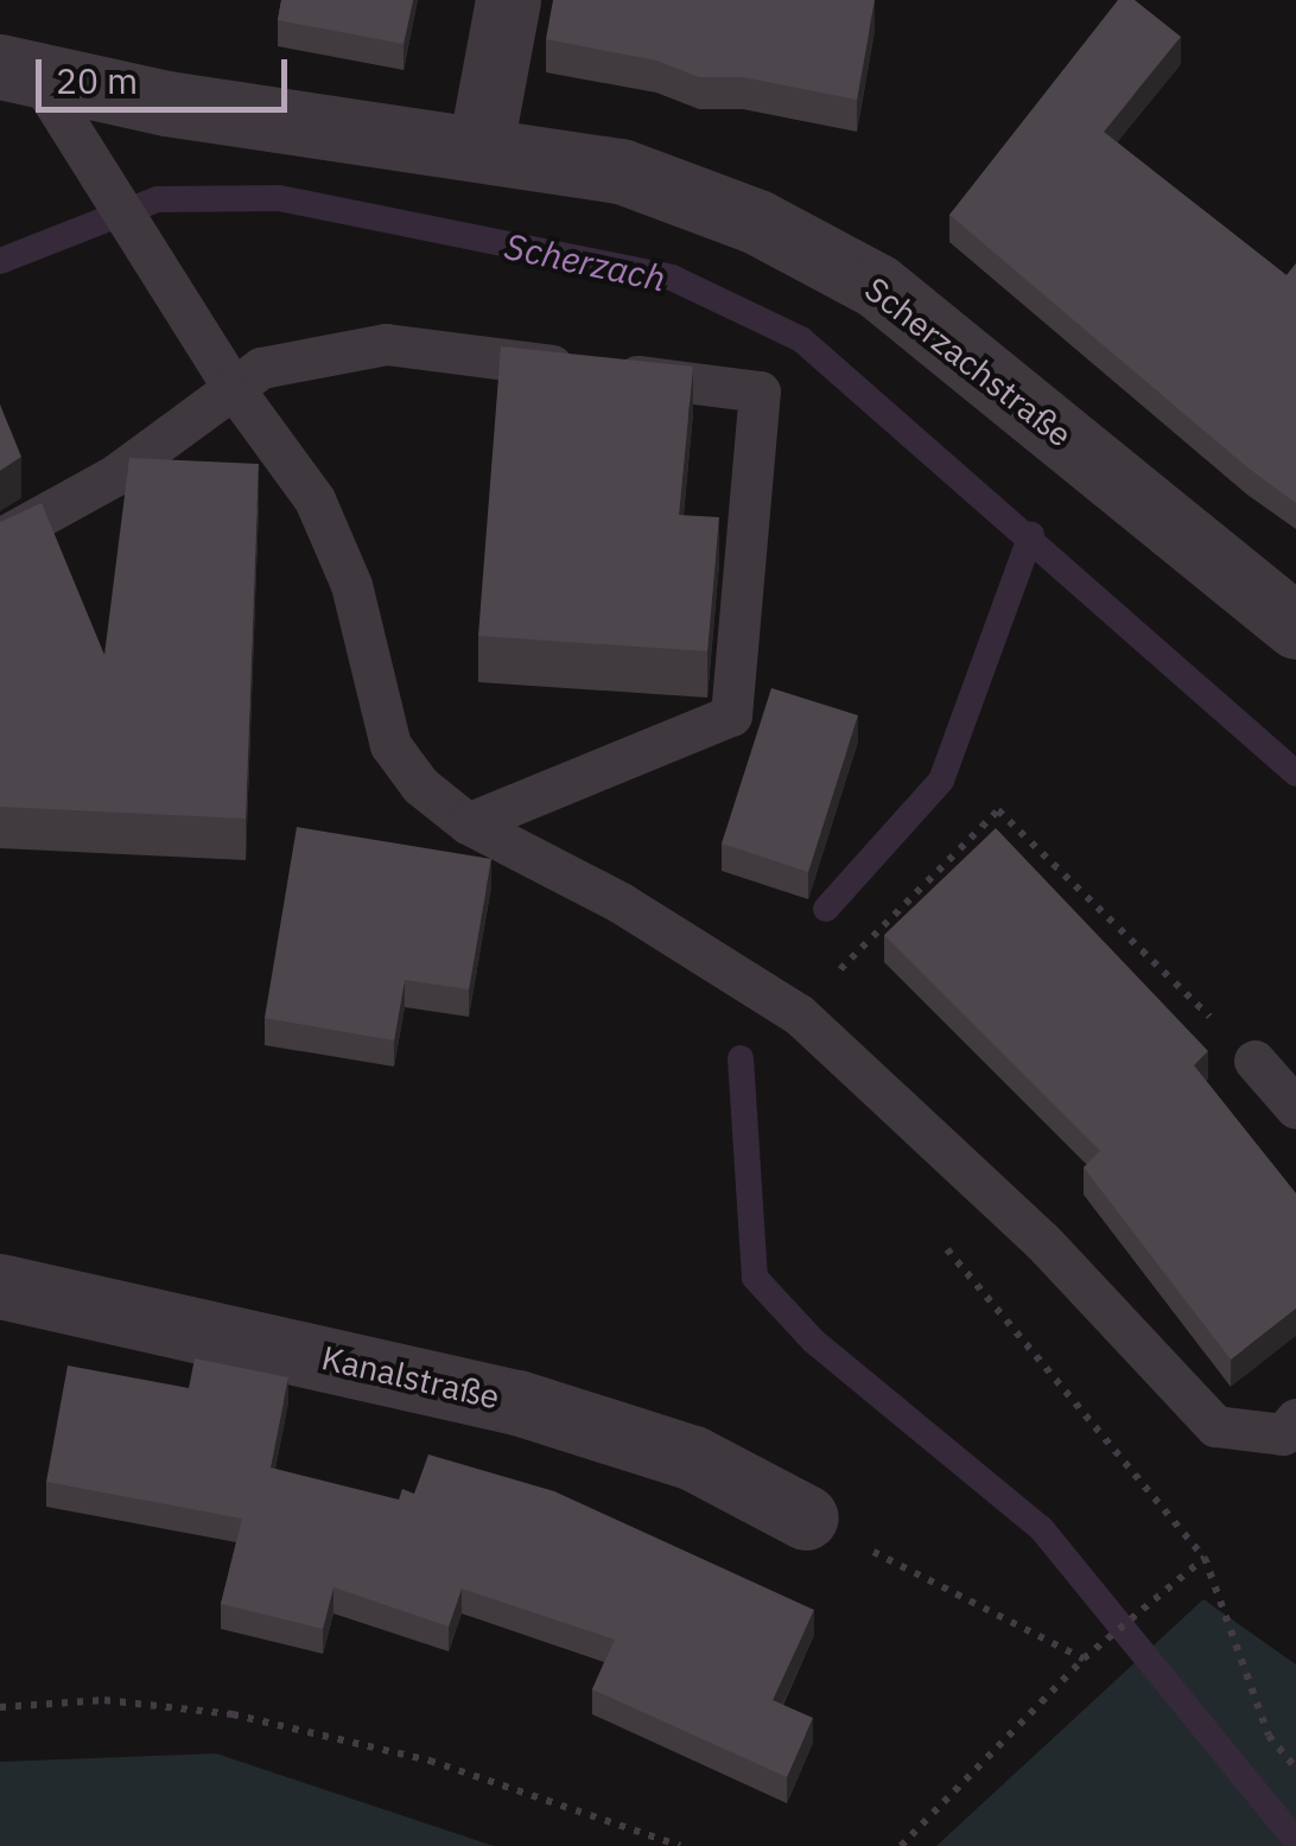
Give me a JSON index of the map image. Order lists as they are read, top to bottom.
{
  "streets": {
    "street": ["Scherzachstraße", "Kanalstraße"]
  },
  "water": ["Scherzach"],
  "scale_bar": "20 m"
}
